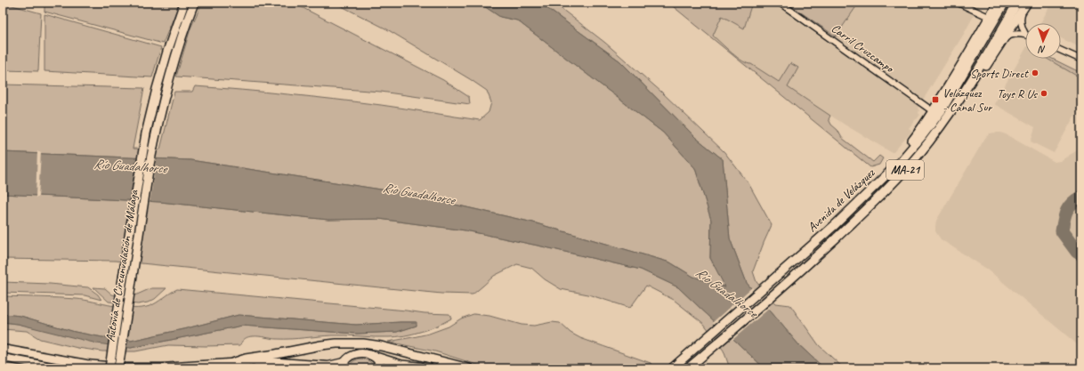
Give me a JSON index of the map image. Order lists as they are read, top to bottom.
{
  "streets": {
    "highway": ["MA-21", "Avenida de Velázquez", "Autovía de Circunvalación de Málaga"],
    "street": ["Carril Cruzcampo"]
  },
  "water": ["Río Guadalhorce"],
  "places": {
    "other": ["Sports Direct", "Toys R Us"],
    "transit": ["Velázquez - Canal Sur"]
  },
  "north": "bottom"
}
